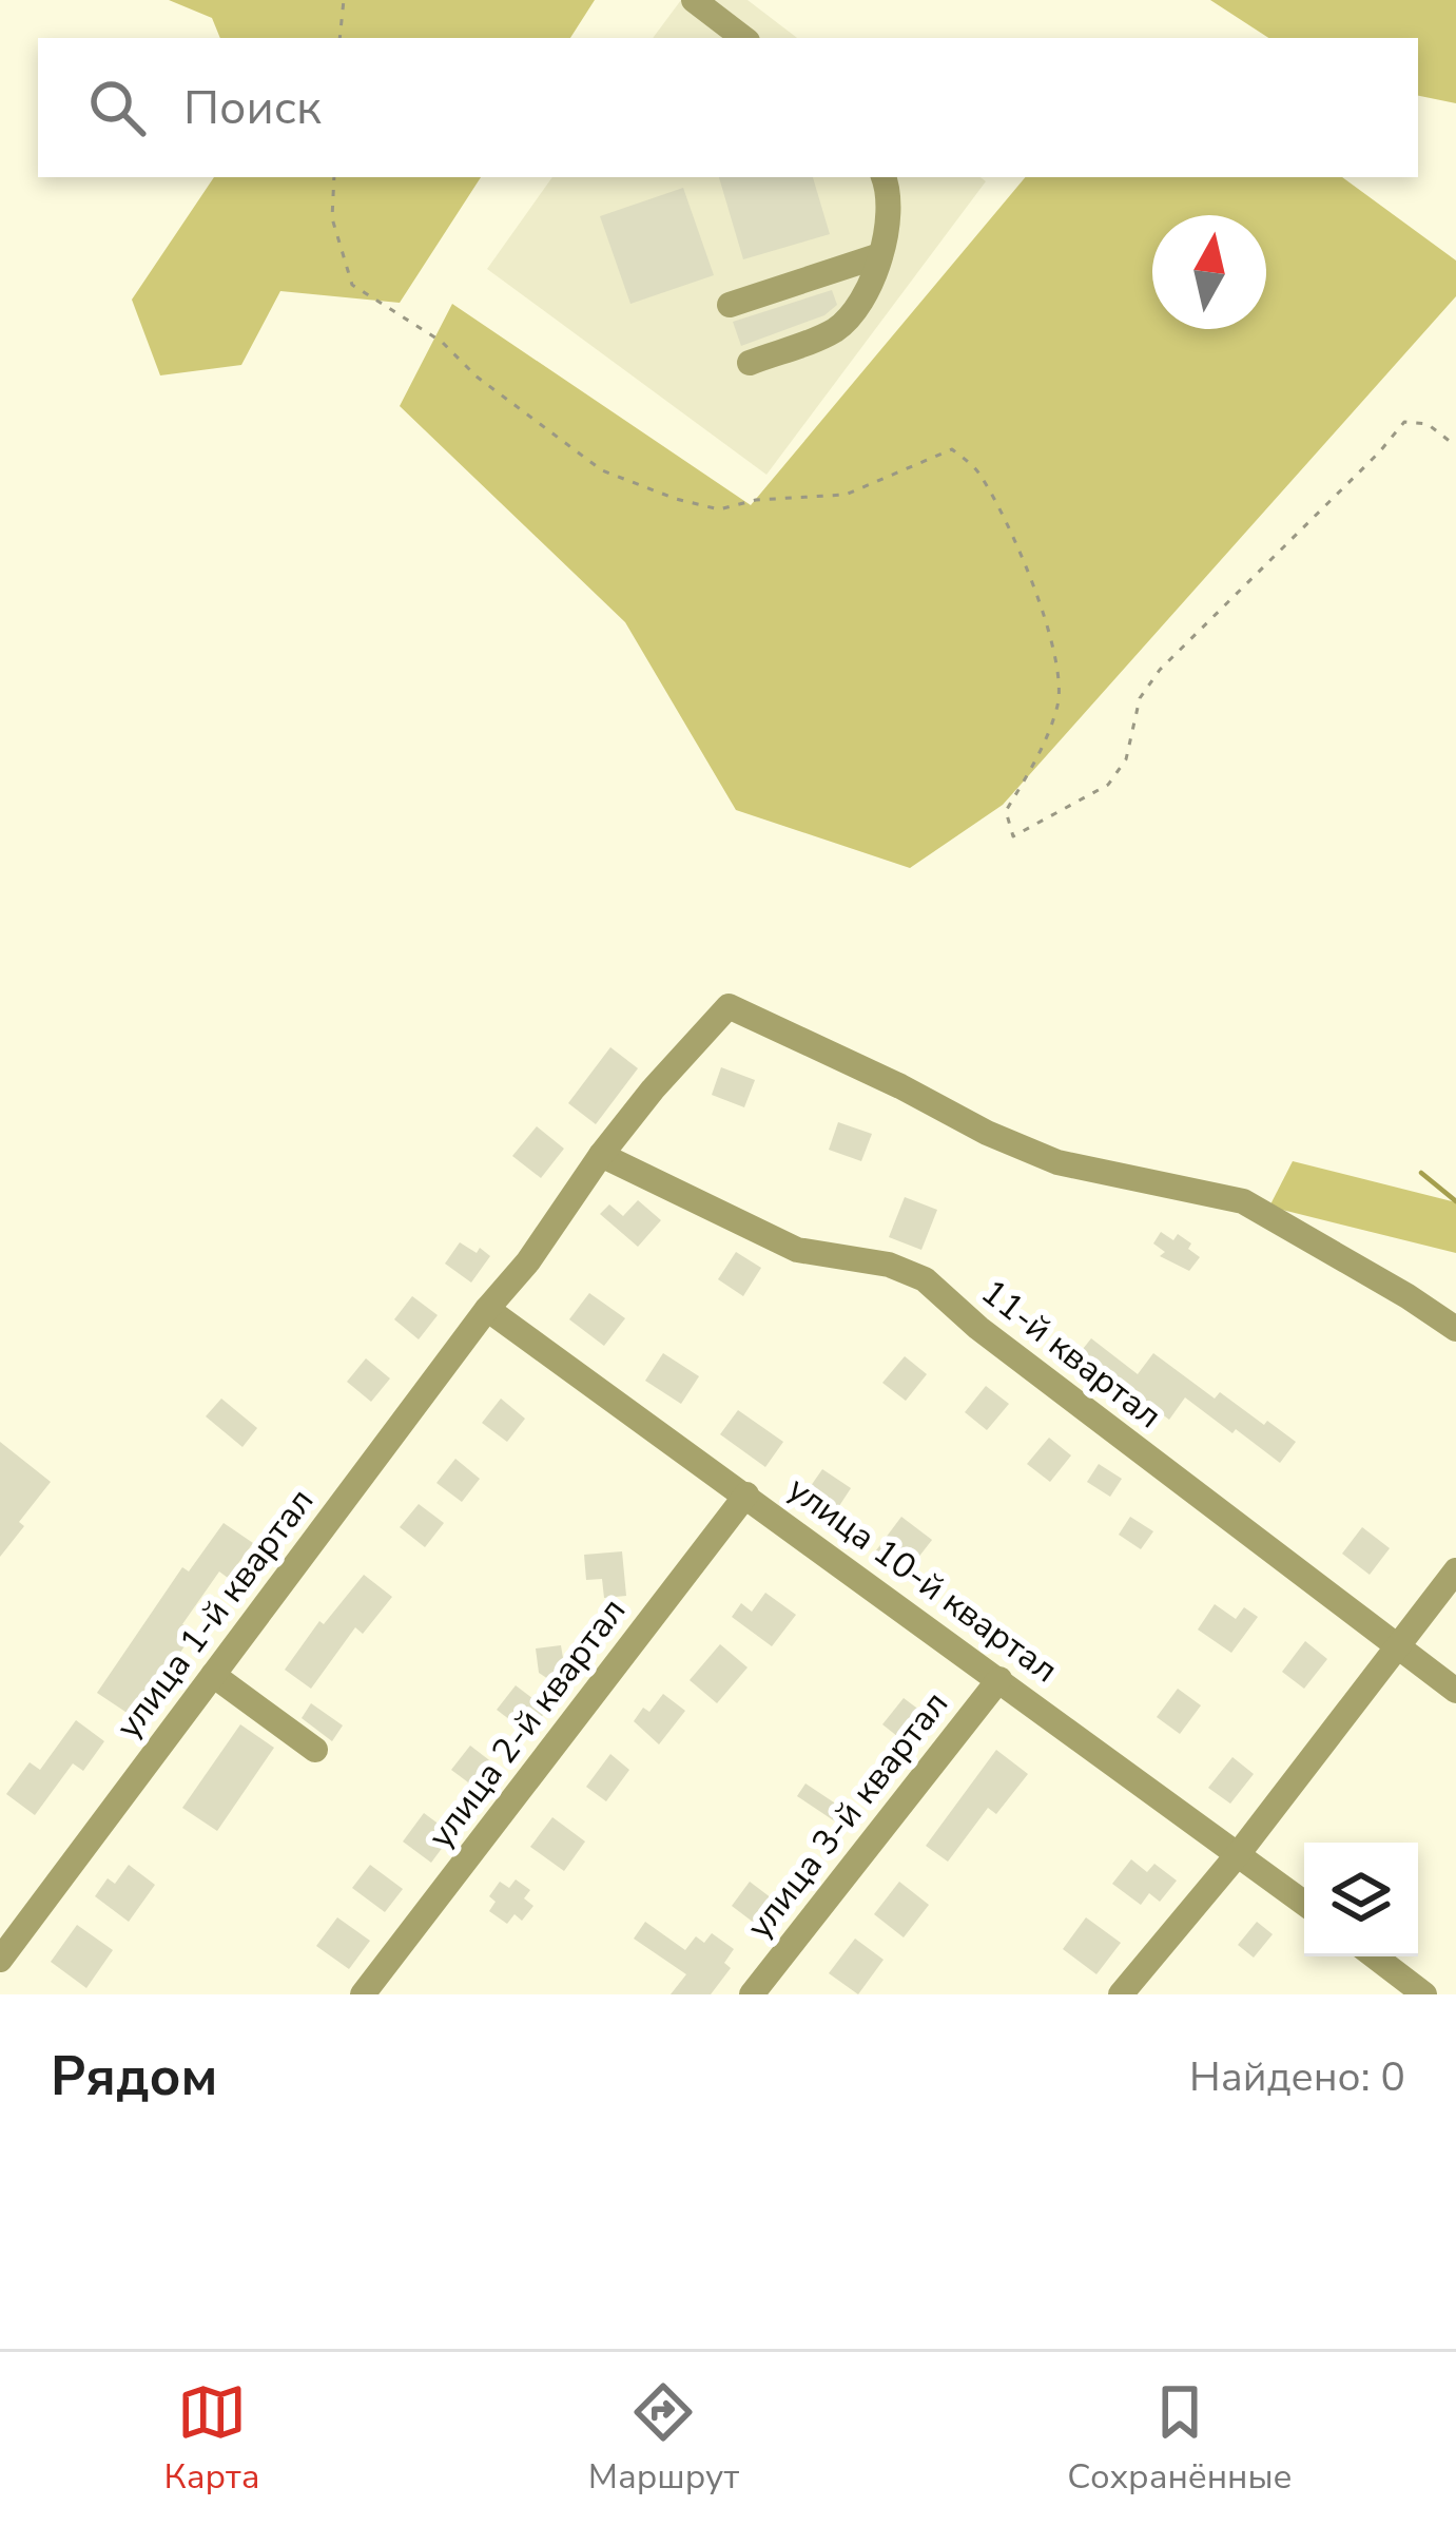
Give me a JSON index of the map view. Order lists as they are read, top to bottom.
{
  "streets": {
    "street": [
      "11-й квартал",
      "улица 10-й квартал",
      "улица 1-й квартал",
      "улица 2-й квартал",
      "улица 3-й квартал"
    ]
  },
  "crossings": [
    ["11-й квартал", "улица 1-й квартал"],
    ["улица 10-й квартал", "улица 1-й квартал"],
    ["улица 10-й квартал", "улица 2-й квартал"],
    ["улица 10-й квартал", "улица 3-й квартал"]
  ],
  "north": "top",
  "page": {
    "search": "Поиск",
    "heading": ["Рядом", "Найдено: 0"],
    "nav": ["Карта", "Маршрут", "Сохранённые"]
  }
}
